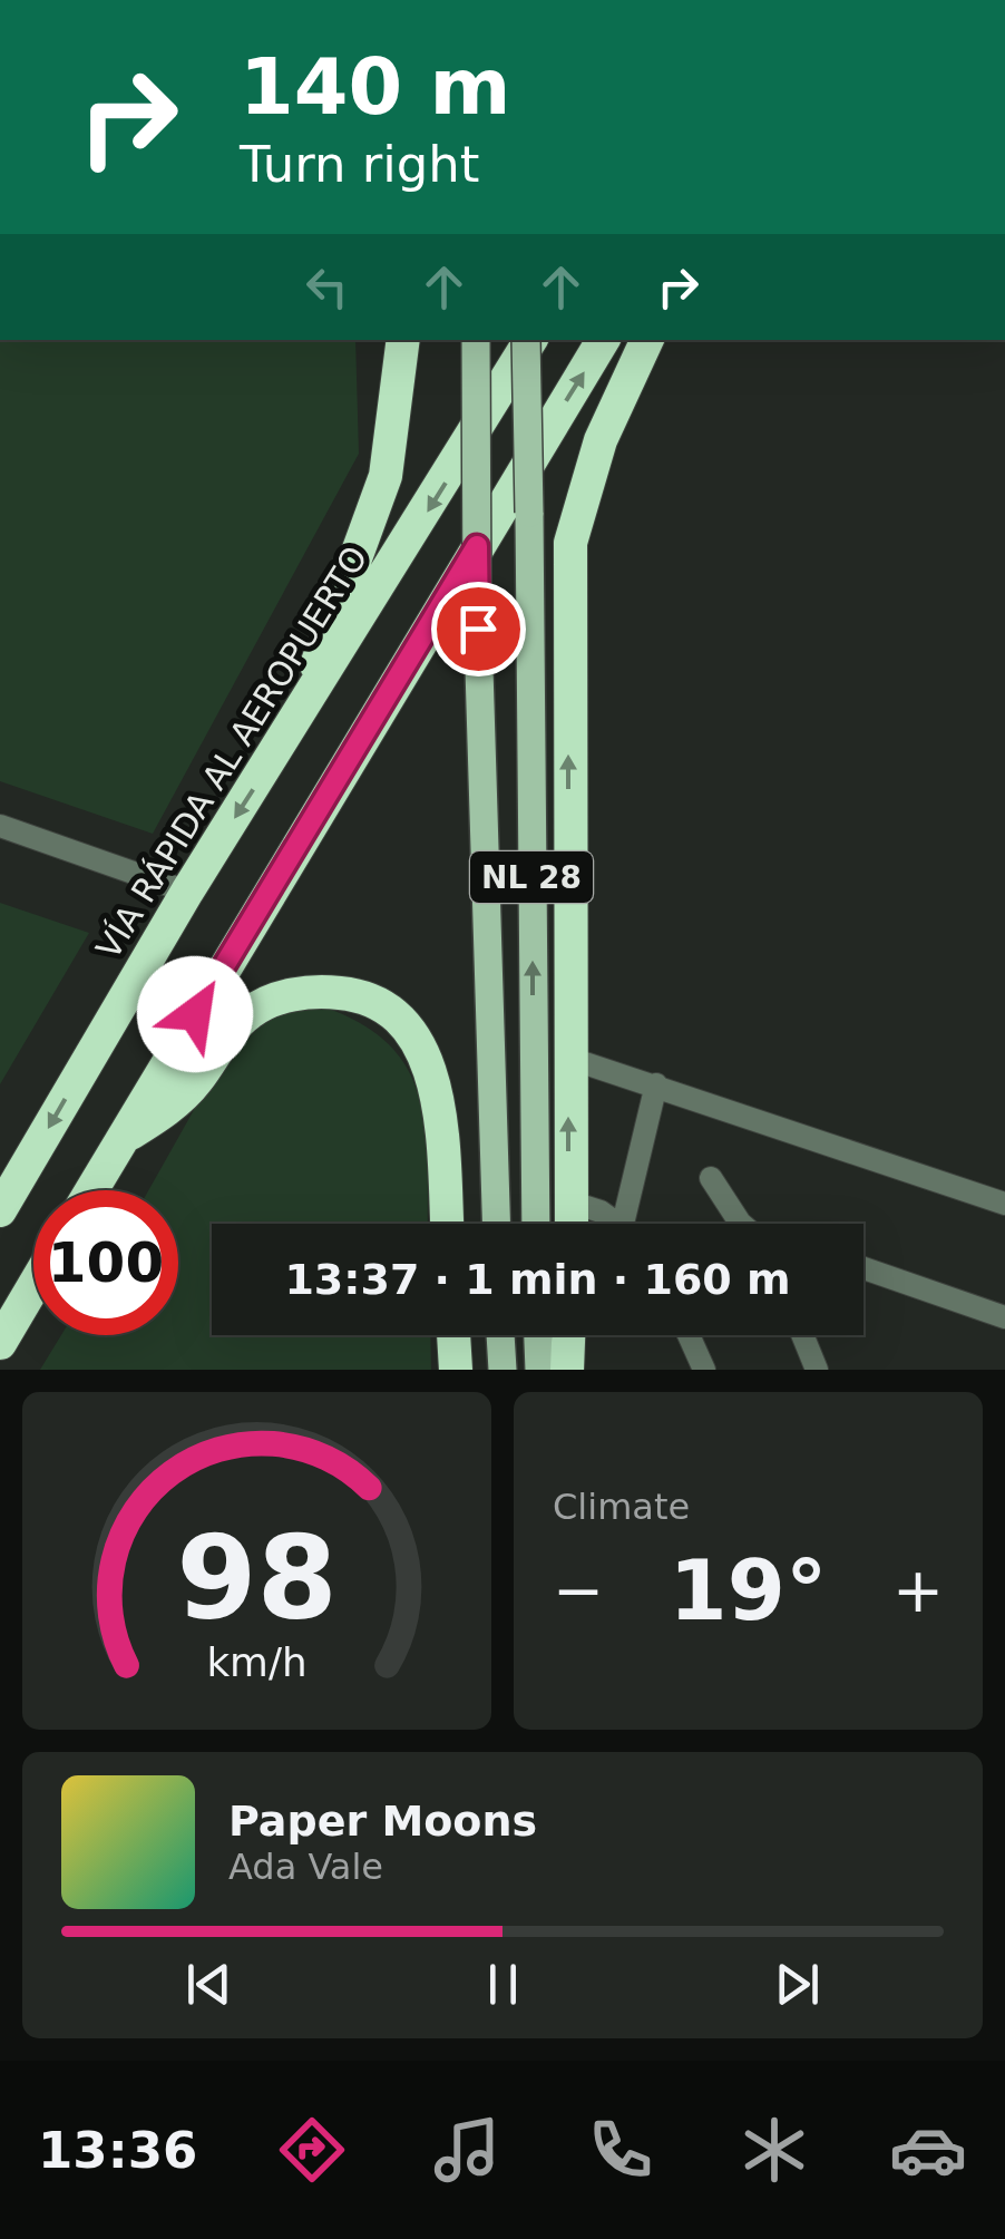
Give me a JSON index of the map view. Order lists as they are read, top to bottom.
{
  "streets": {
    "highway": ["VÍA RÁPIDA AL AEROPUERTO"],
    "main road": ["NL 28"]
  },
  "page": {
    "turn": ["140 m", "Turn right"],
    "limit": "100",
    "trip": "13:37 · 1 min · 160 m",
    "tile": "Climate",
    "heat": ["−", "19°", "+"],
    "song": ["Paper Moons", "Ada Vale"],
    "tabs": "13:36",
    "gauge": ["98", "km/h"]
  }
}
